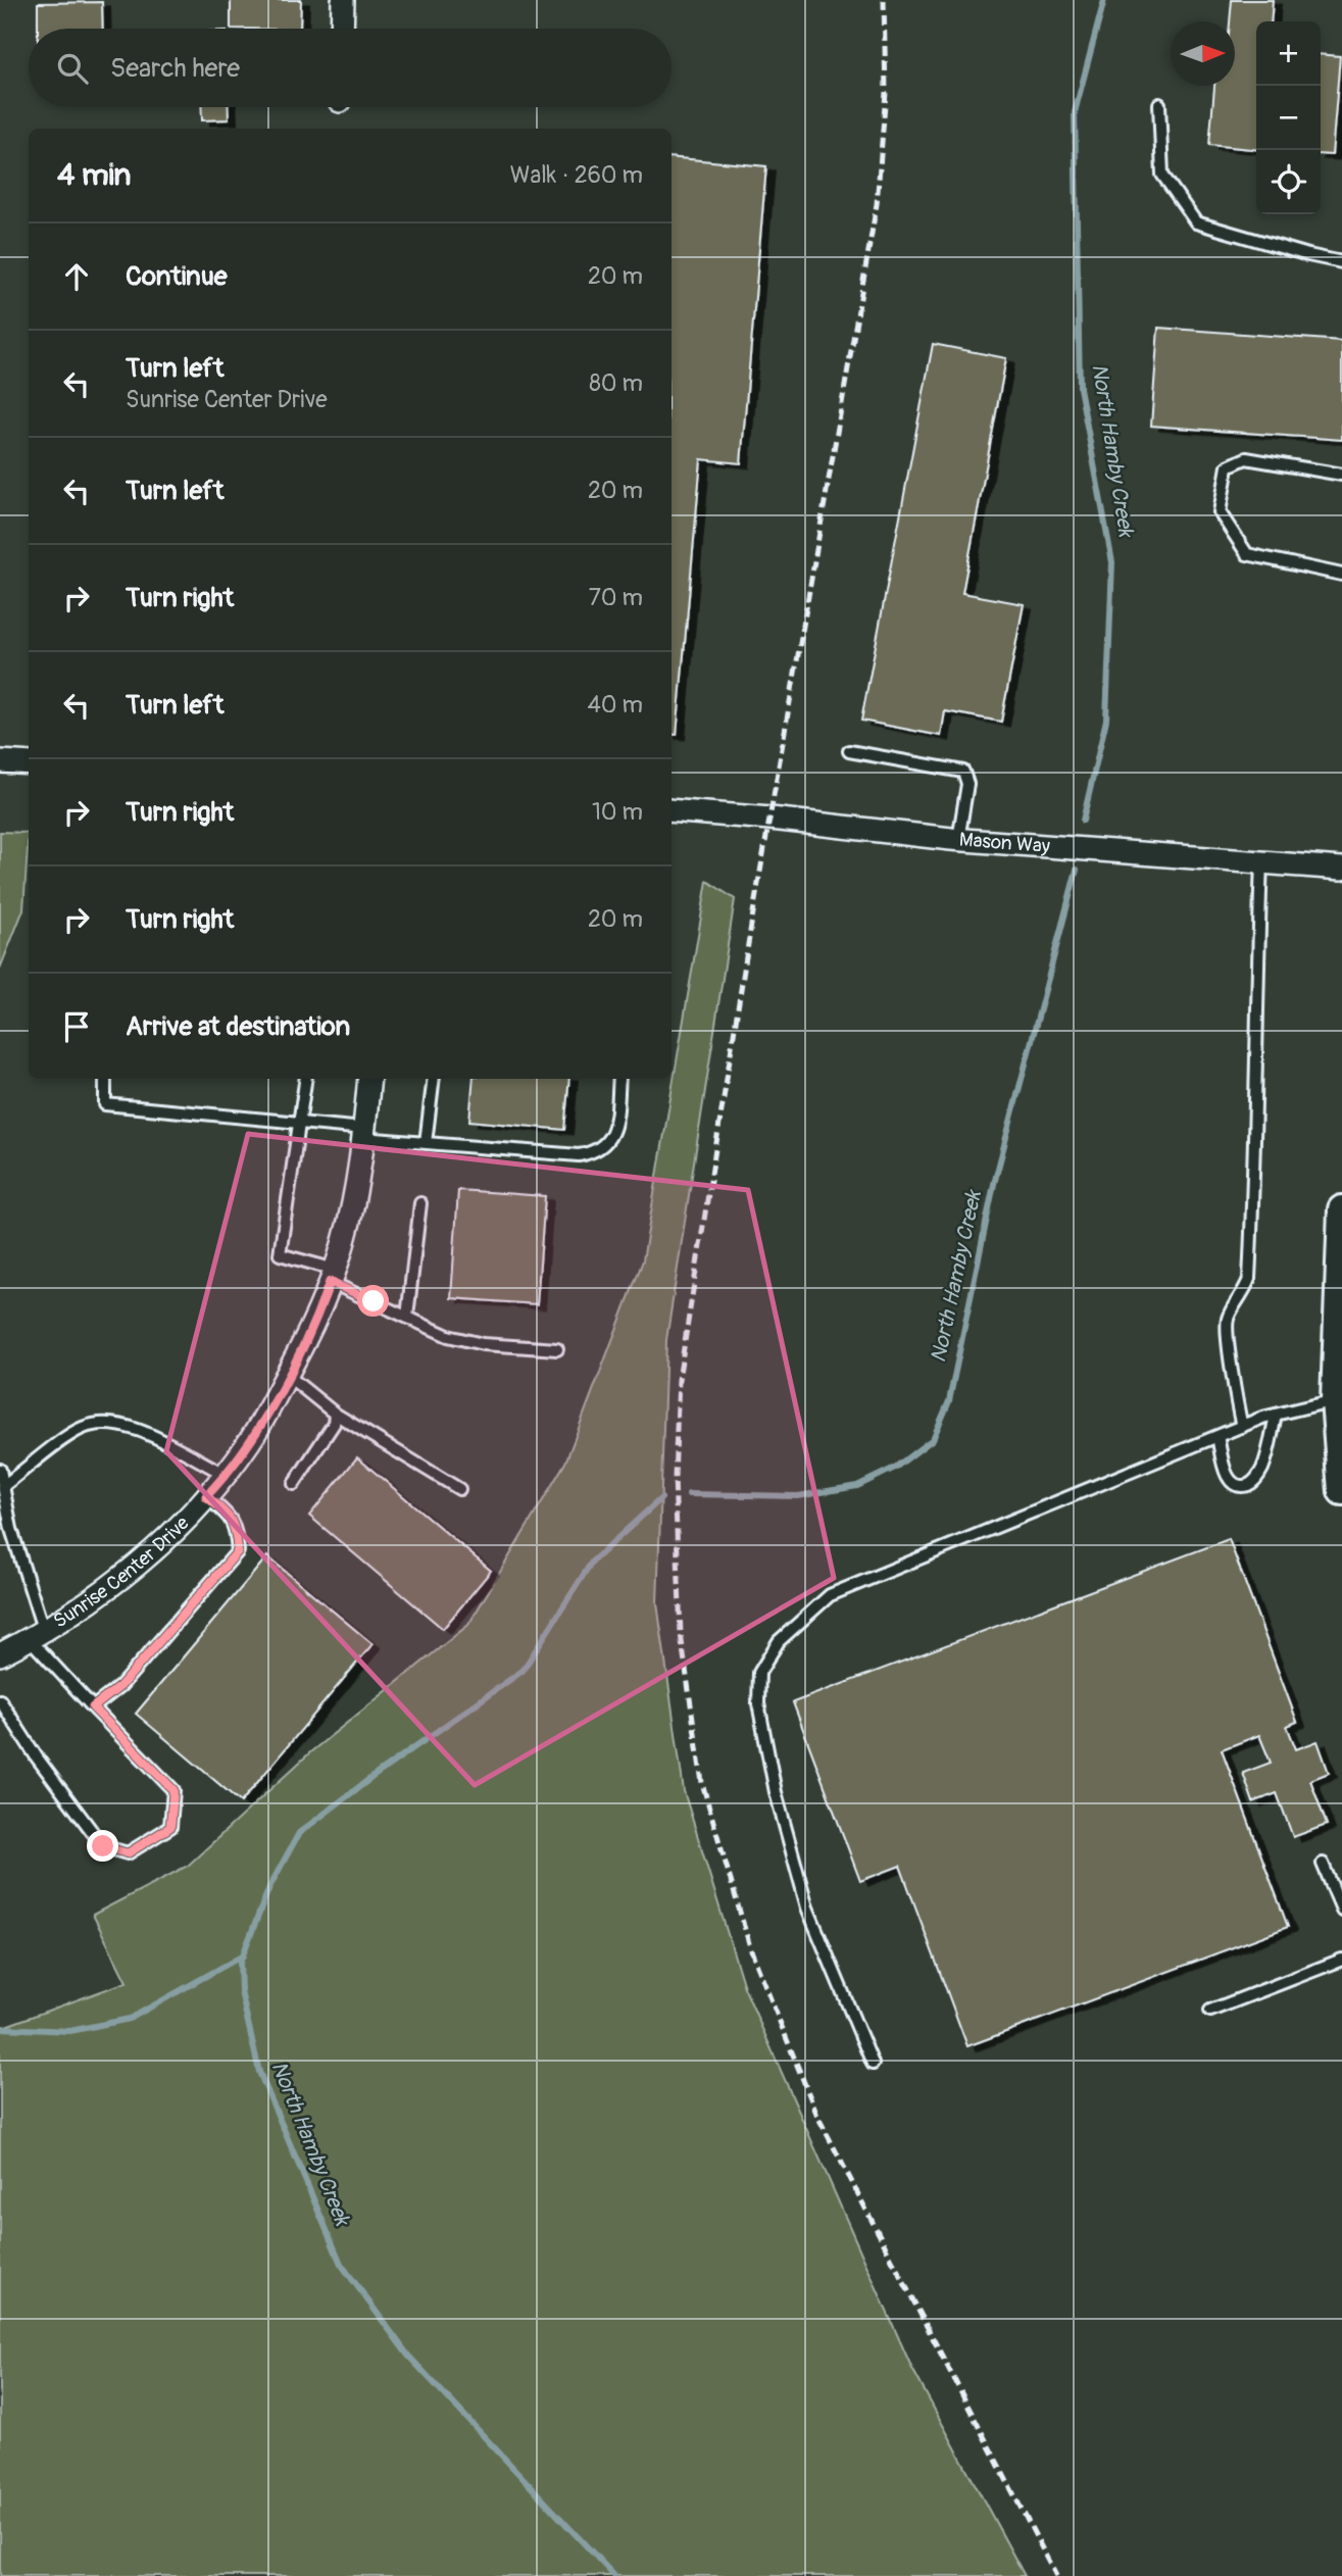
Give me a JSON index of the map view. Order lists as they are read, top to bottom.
{
  "streets": {
    "street": ["Mason Way", "Sunrise Center Drive"]
  },
  "water": ["North Hamby Creek"],
  "north": "right",
  "page": {
    "map_buttons": ["+", "−"],
    "search": "Search here",
    "heading": ["4 min", "Walk · 260 m"],
    "list": [
      ["Continue", "20 m"],
      ["Turn left", "Sunrise Center Drive", "80 m"],
      ["Turn left", "20 m"],
      ["Turn right", "70 m"],
      ["Turn left", "40 m"],
      ["Turn right", "10 m"],
      ["Turn right", "20 m"],
      "Arrive at destination"
    ]
  }
}
